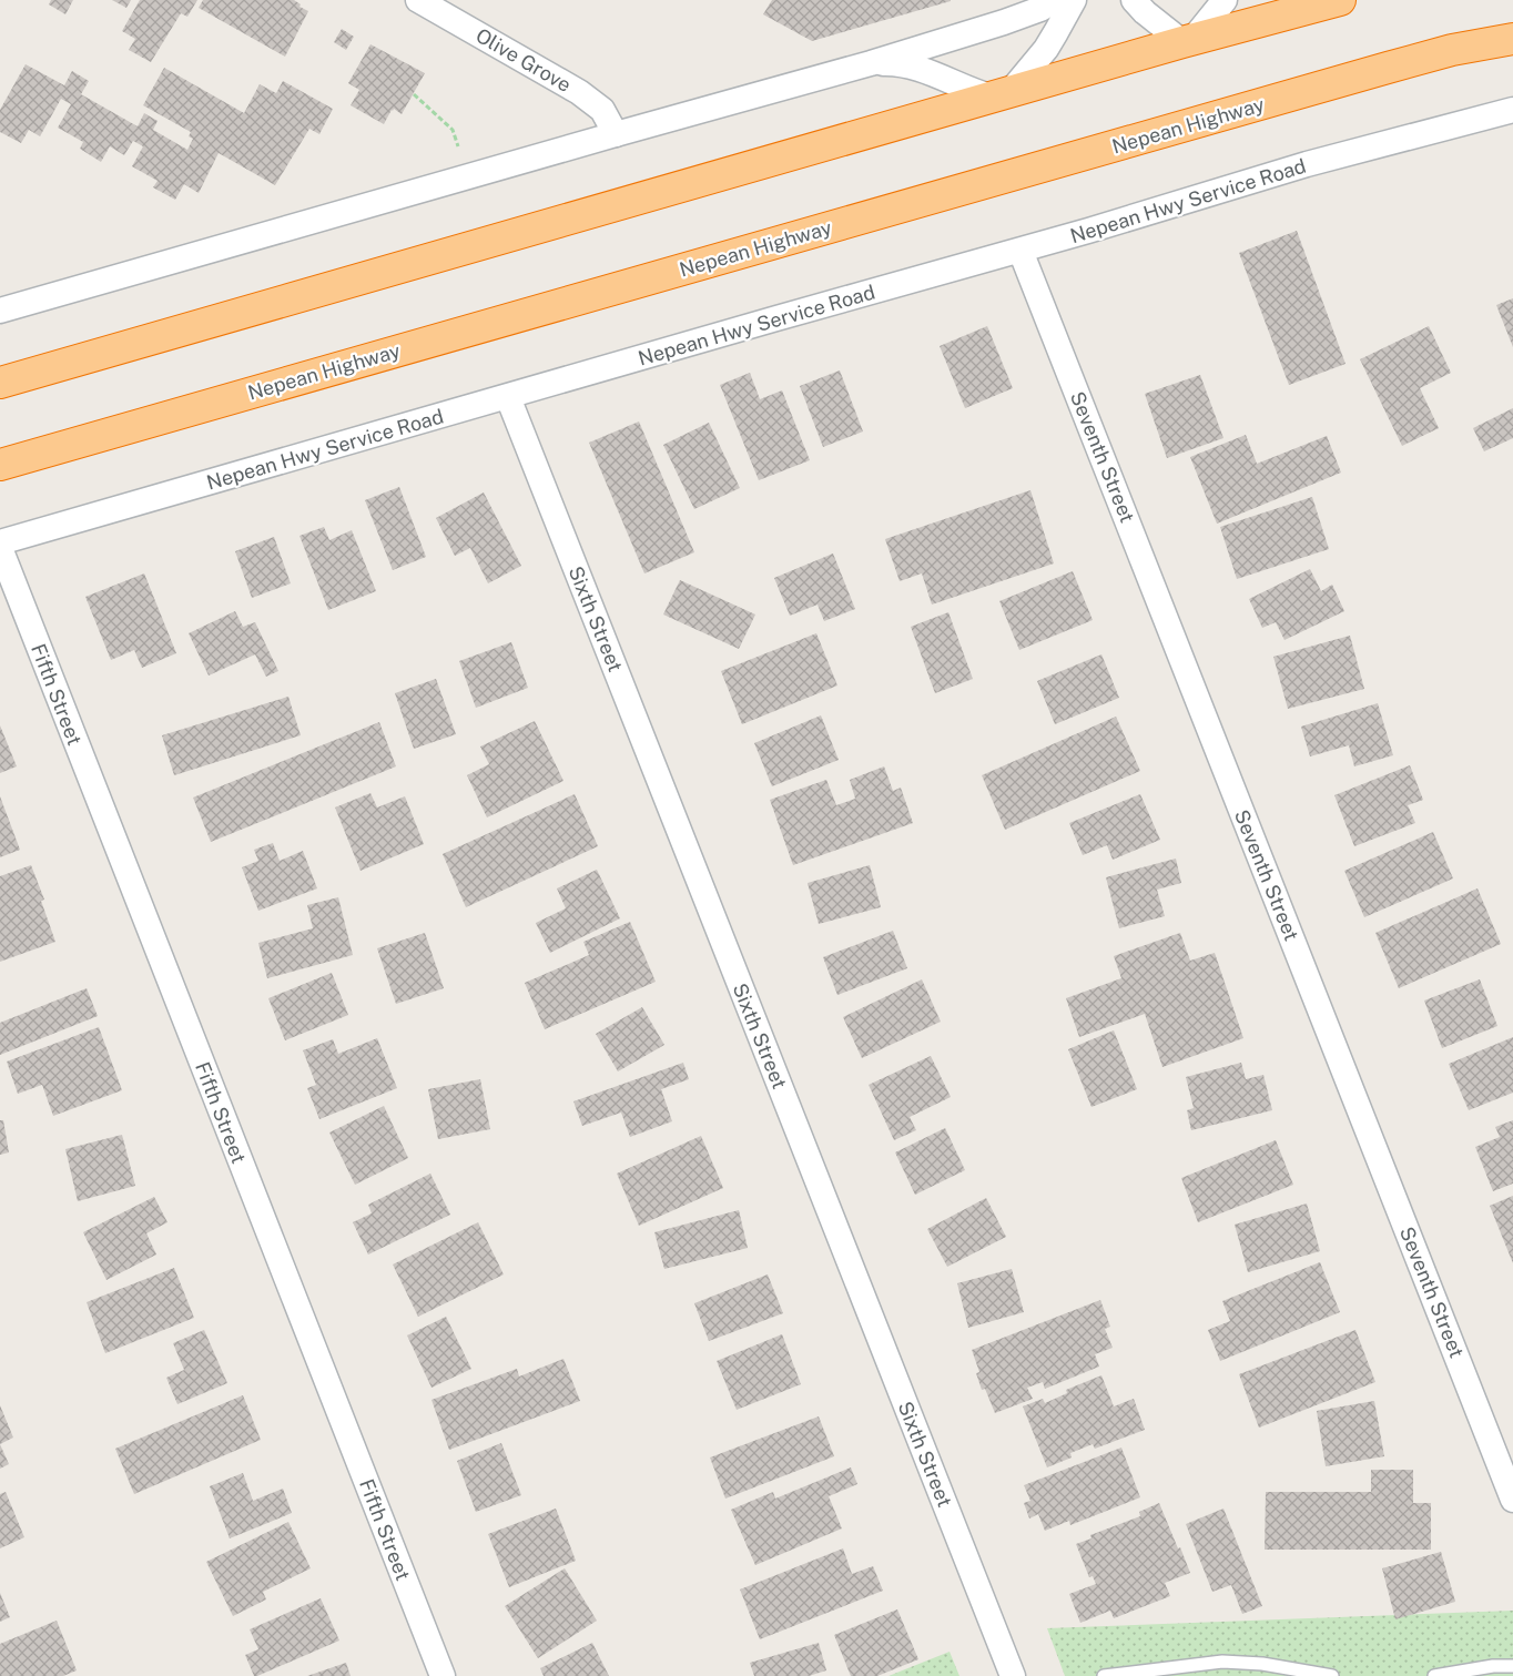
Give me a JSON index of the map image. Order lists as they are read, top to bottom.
{
  "streets": {
    "highway": ["Nepean Highway"],
    "street": [
      "Olive Grove",
      "Nepean Hwy Service Road",
      "Seventh Street",
      "Sixth Street",
      "Fifth Street"
    ]
  },
  "crossings": [
    ["Nepean Hwy Service Road", "Seventh Street"],
    ["Nepean Hwy Service Road", "Sixth Street"]
  ]
}
